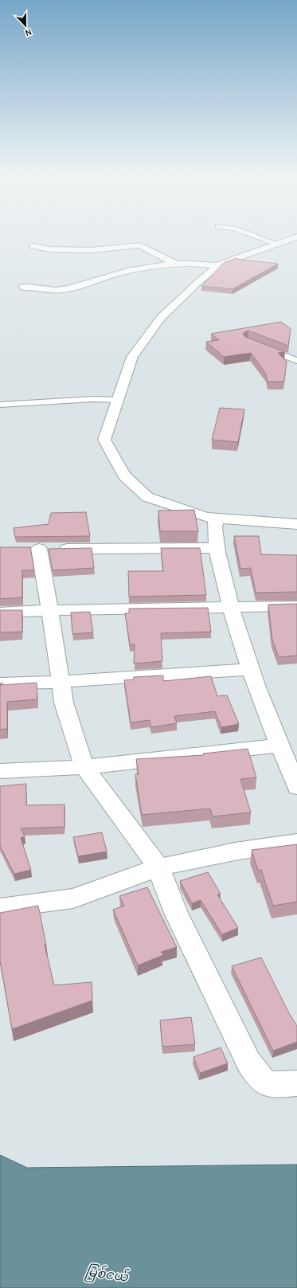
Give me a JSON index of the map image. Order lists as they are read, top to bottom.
{
  "water": ["မြစ်ငယ်"],
  "north": "bottom"
}
